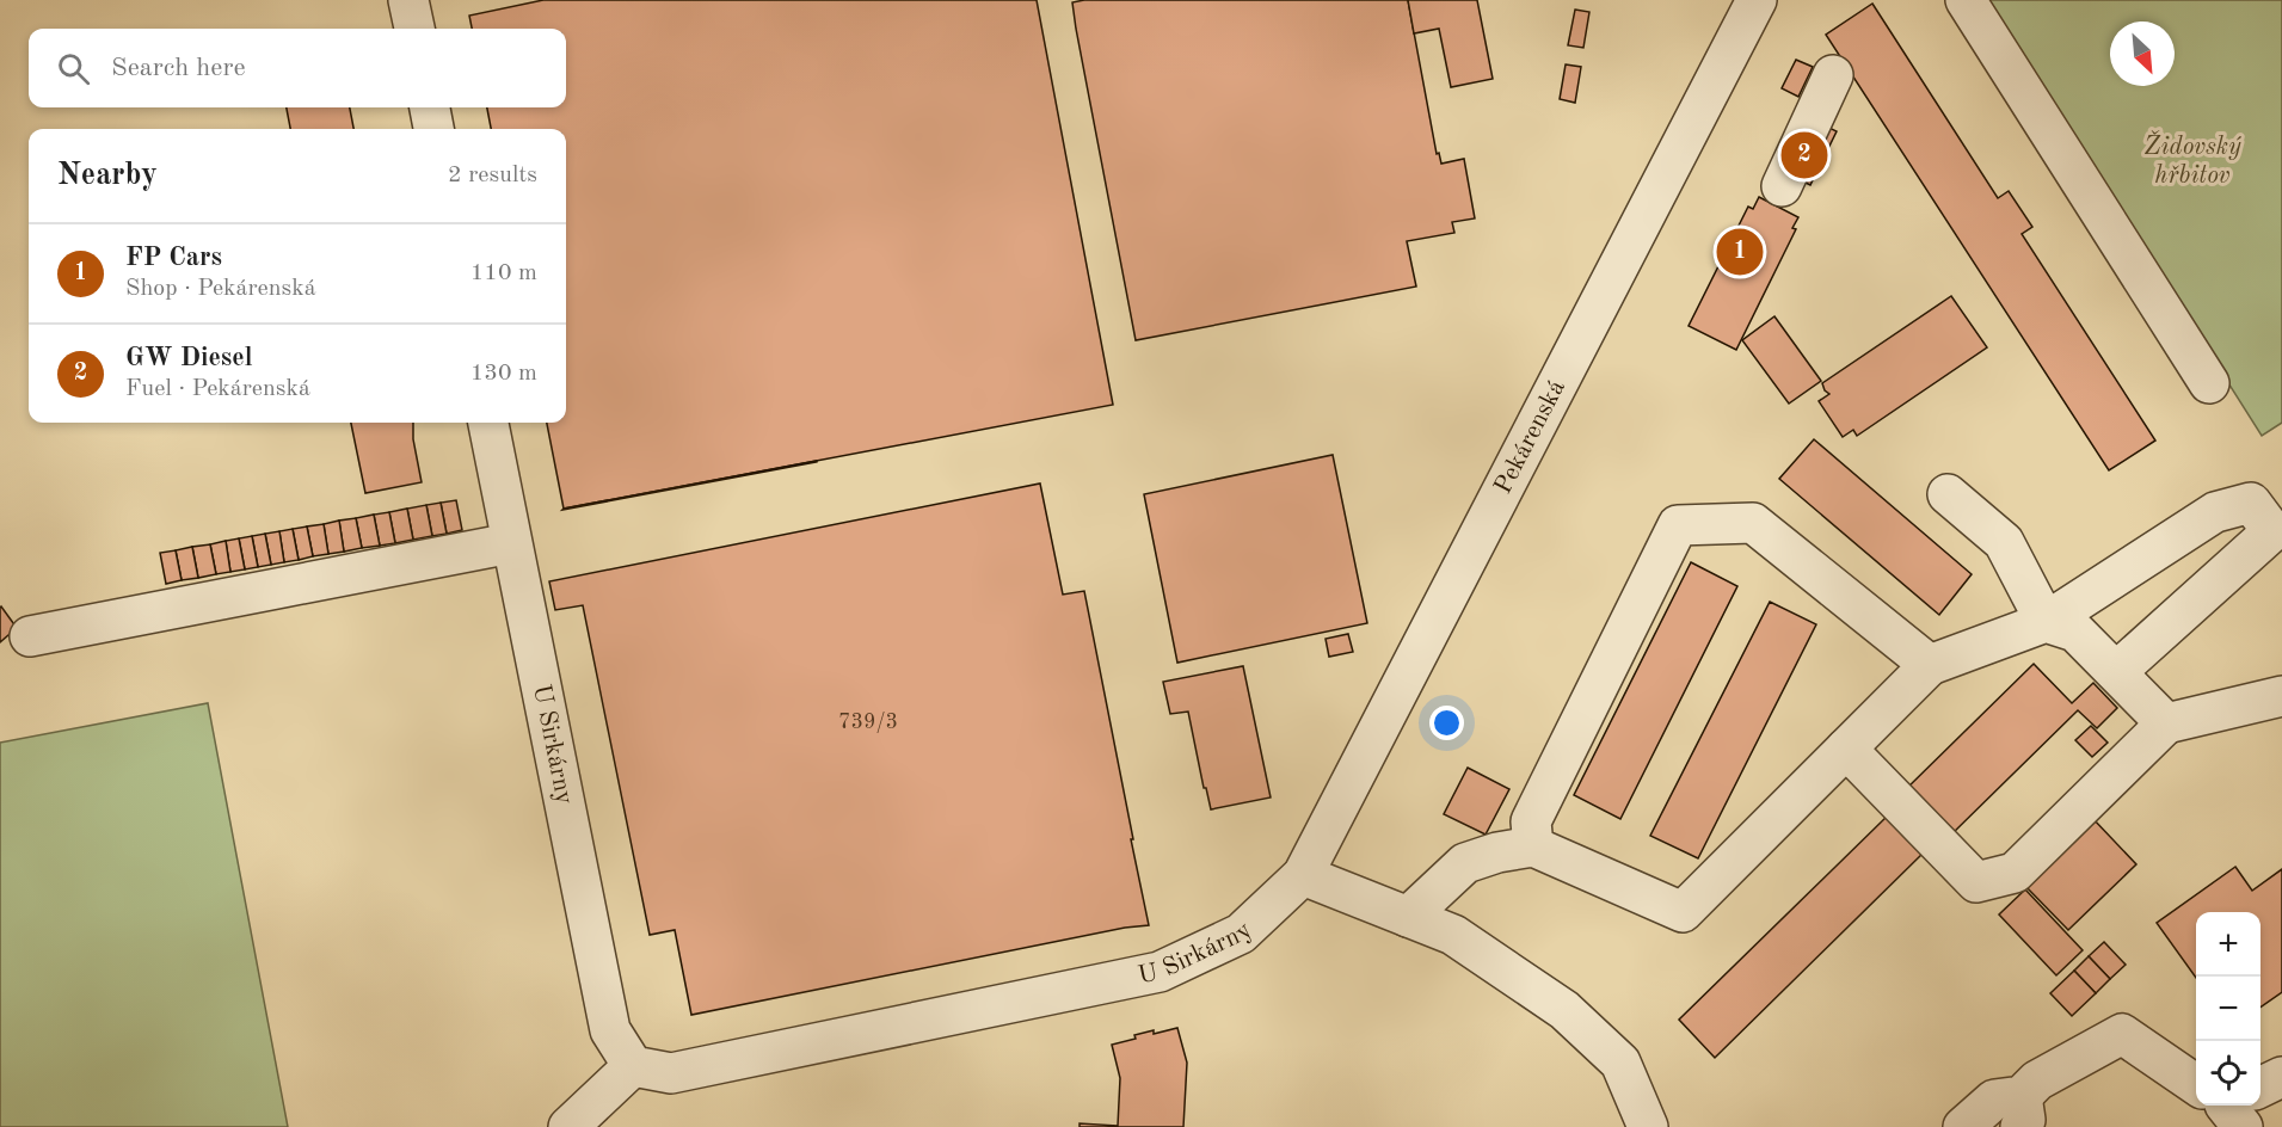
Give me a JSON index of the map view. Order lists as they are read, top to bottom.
{
  "streets": {
    "street": ["Pekárenská", "U Sirkárny"]
  },
  "crossings": [
    ["Pekárenská", "U Sirkárny"]
  ],
  "parks": ["Židovský hřbitov"],
  "house_numbers": ["739/3"],
  "north": "bottom right",
  "page": {
    "search": "Search here",
    "pins": ["2", "1"],
    "heading": ["Nearby", "2 results"],
    "list": [
      {
        "mark": "1",
        "name": "FP Cars",
        "note": "Shop · Pekárenská",
        "value": "110 m"
      },
      {
        "mark": "2",
        "name": "GW Diesel",
        "note": "Fuel · Pekárenská",
        "value": "130 m"
      }
    ],
    "map_buttons": ["+", "−"]
  }
}
